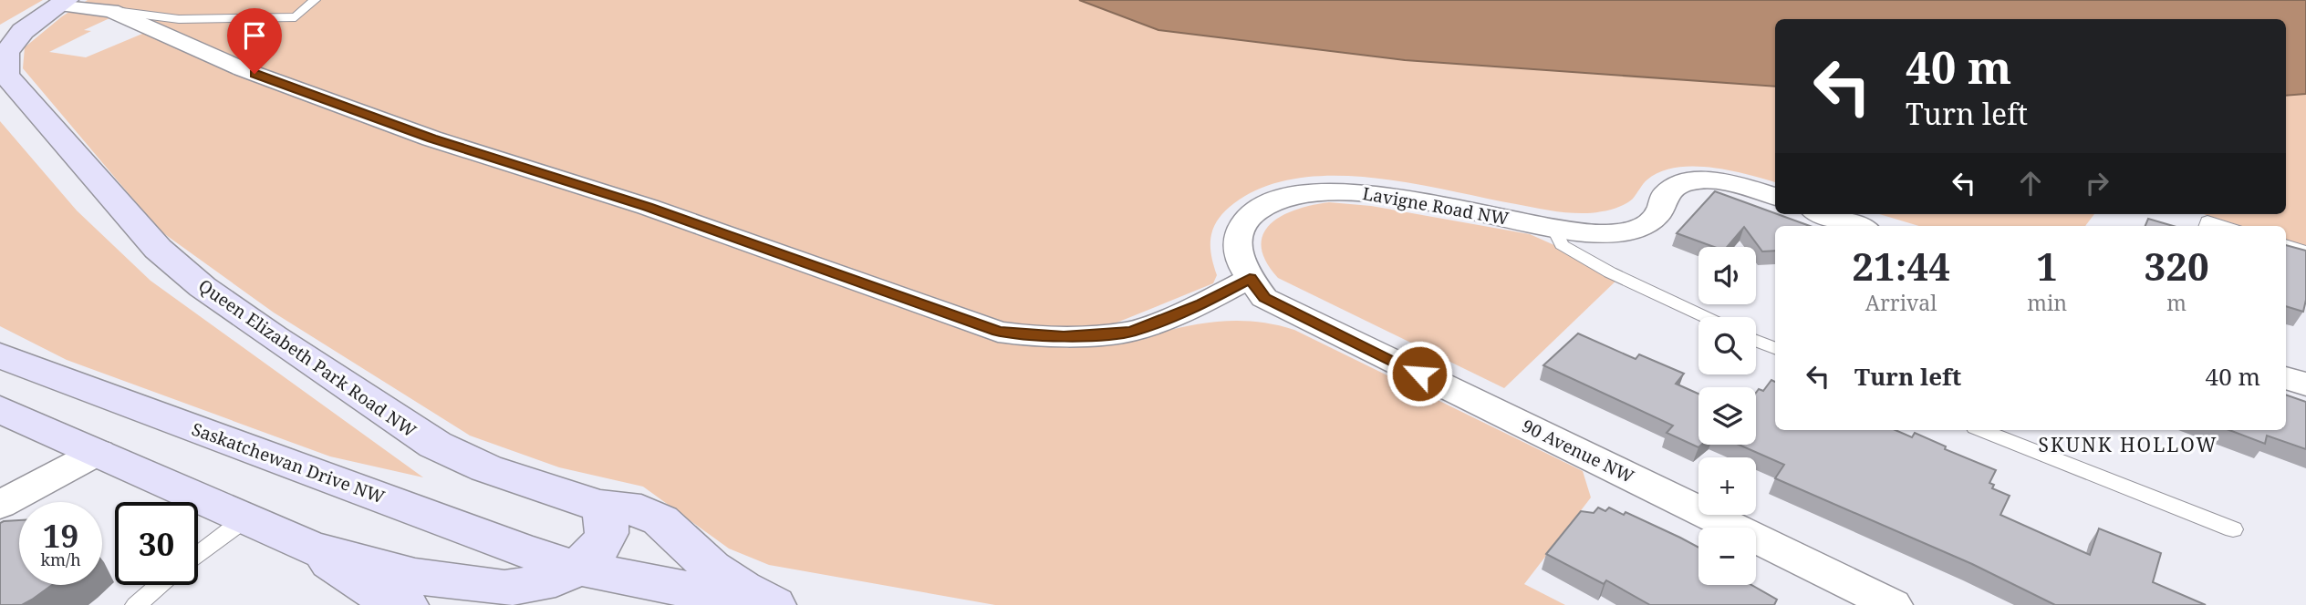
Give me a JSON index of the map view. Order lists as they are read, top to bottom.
{
  "streets": {
    "main road": ["Queen Elizabeth Park Road NW", "Saskatchewan Drive NW"],
    "street": ["Lavigne Road NW", "90 Avenue NW"]
  },
  "crossings": [
    ["Lavigne Road NW", "90 Avenue NW"]
  ],
  "districts": ["SKUNK HOLLOW"],
  "page": {
    "turn": ["40 m", "Turn left"],
    "eta": [
      "21:44",
      "Arrival",
      "1",
      "min",
      "320",
      "m"
    ],
    "map_buttons": ["+", "−"],
    "list": [
      {
        "name": "Turn left",
        "value": "40 m"
      }
    ],
    "speed": "19 km/h",
    "limit": "30"
  }
}
